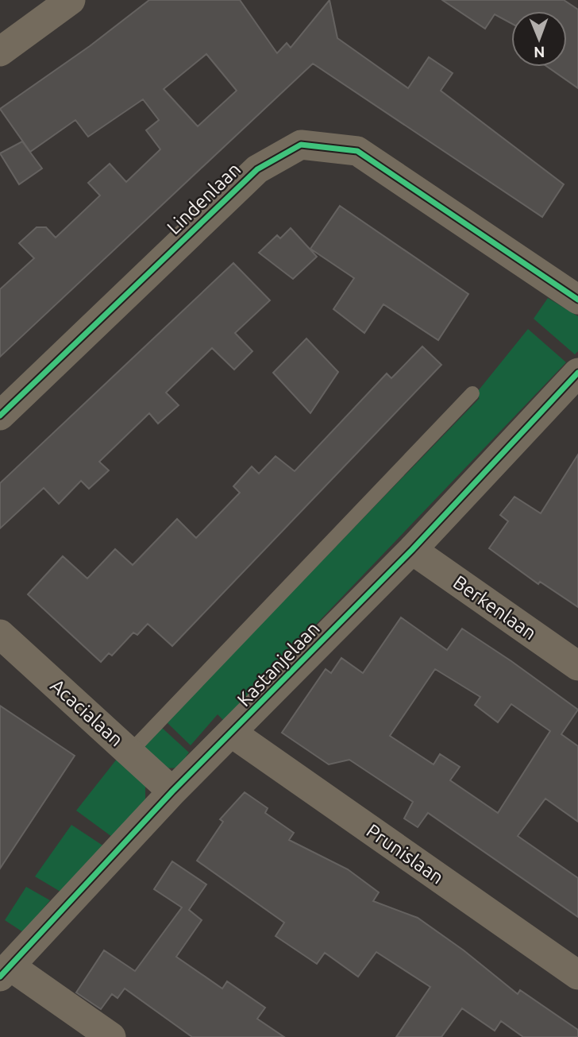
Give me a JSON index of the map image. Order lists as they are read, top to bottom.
{
  "streets": {
    "street": [
      "Lindenlaan",
      "Berkenlaan",
      "Kastanjelaan",
      "Acacialaan",
      "Prunislaan"
    ]
  },
  "crossings": [
    ["Berkenlaan", "Kastanjelaan"],
    ["Kastanjelaan", "Acacialaan"],
    ["Kastanjelaan", "Prunislaan"]
  ],
  "north": "bottom"
}
